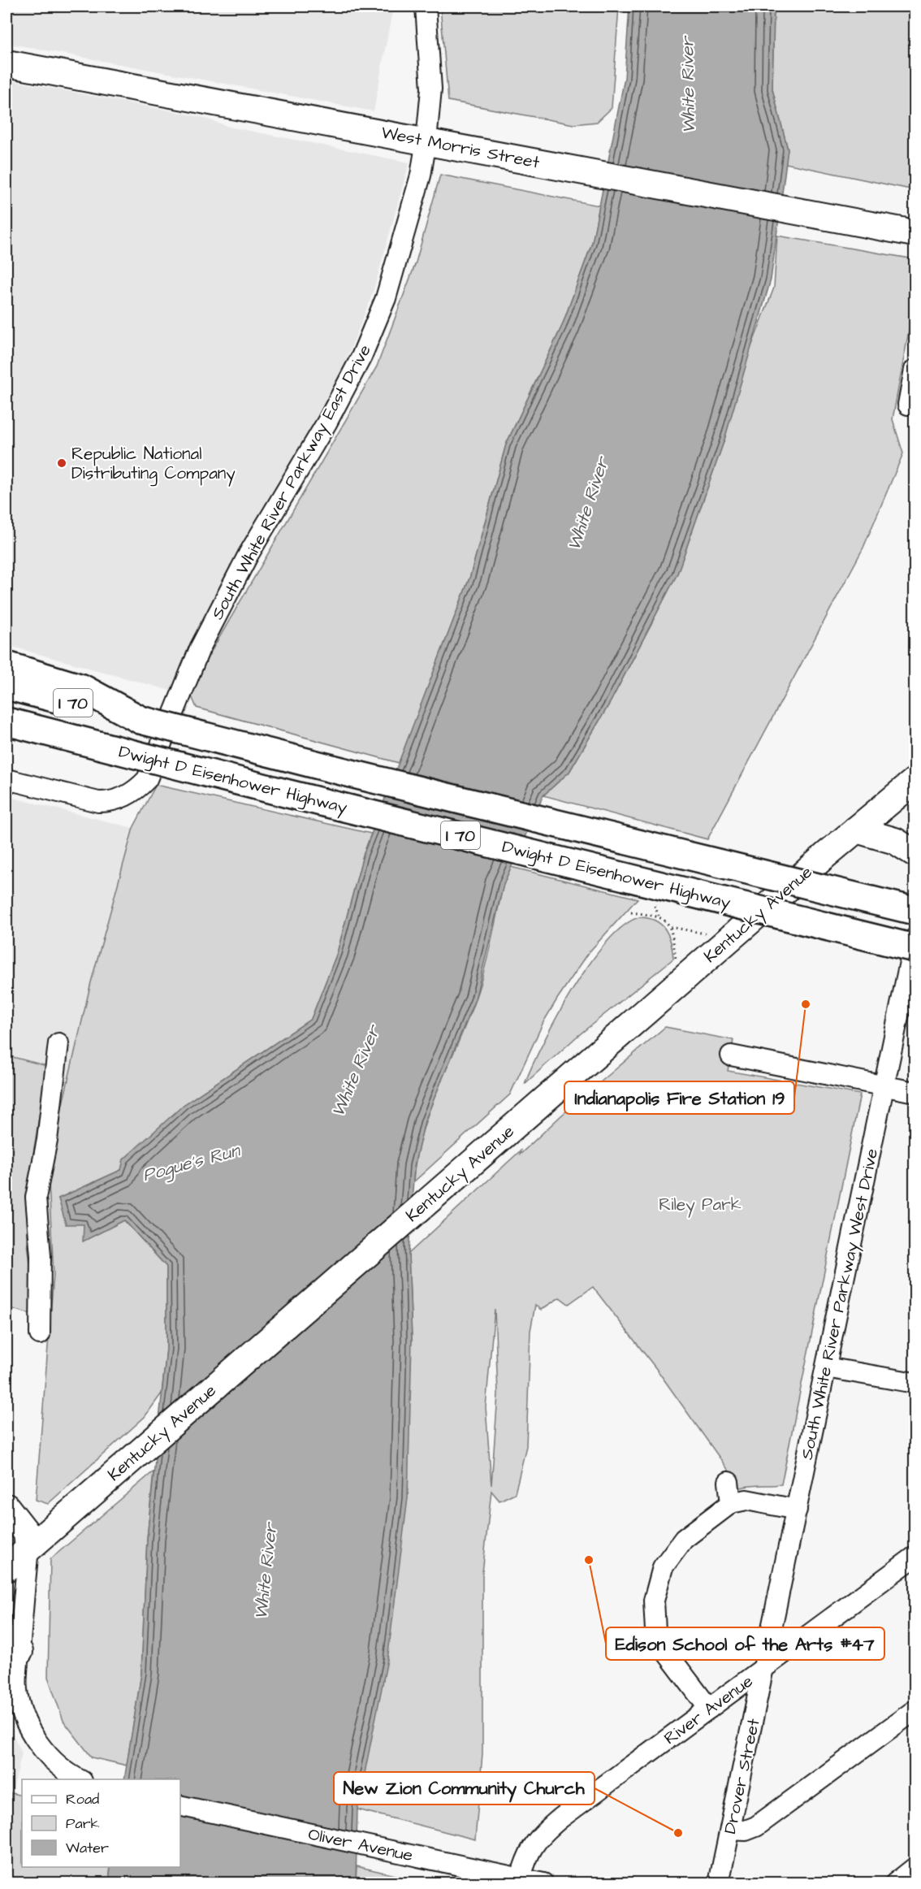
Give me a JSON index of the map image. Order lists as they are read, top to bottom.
{
  "streets": {
    "highway": ["I 70", "Dwight D Eisenhower Highway"],
    "main road": ["West Morris Street", "Kentucky Avenue"],
    "street": [
      "South White River Parkway East Drive",
      "South White River Parkway West Drive",
      "River Avenue",
      "Drover Street",
      "Oliver Avenue"
    ]
  },
  "crossings": [
    ["West Morris Street", "South White River Parkway East Drive"],
    ["South White River Parkway West Drive", "River Avenue"],
    ["South White River Parkway West Drive", "Drover Street"],
    ["River Avenue", "Drover Street"],
    ["River Avenue", "Oliver Avenue"]
  ],
  "water": ["White River", "Pogue's Run"],
  "parks": ["Riley Park"],
  "places": [
    "Republic National Distributing Company",
    "Indianapolis Fire Station 19",
    "Edison School of the Arts #47",
    "New Zion Community Church"
  ],
  "legend": ["Road", "Park", "Water"]
}
